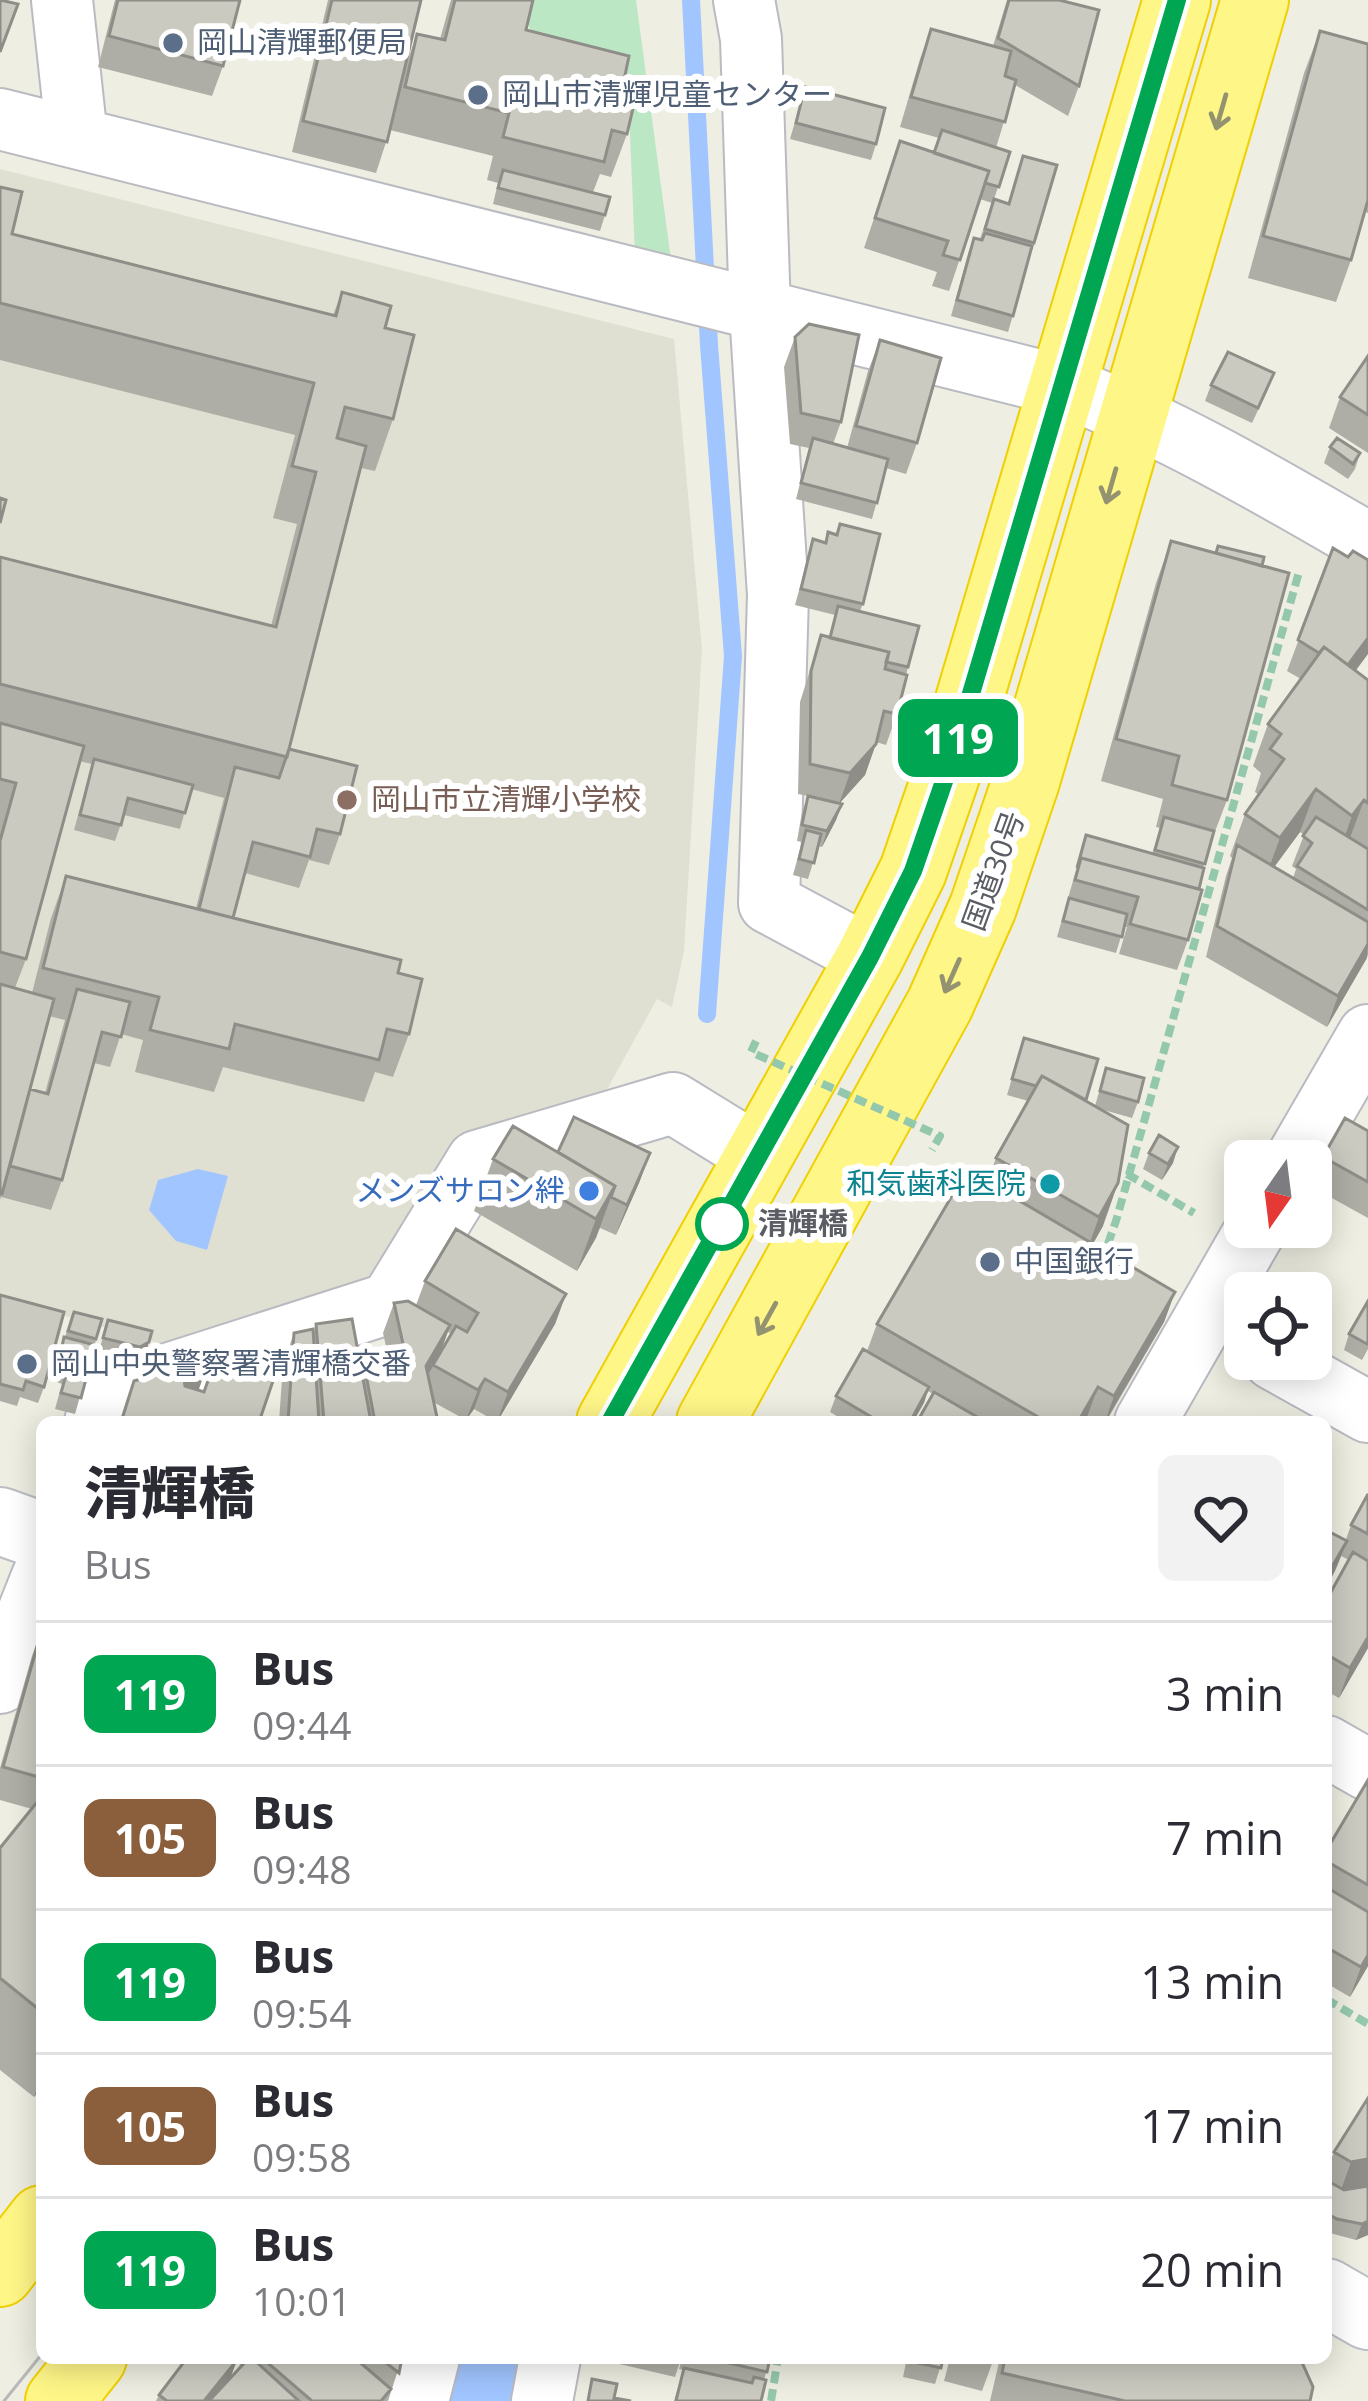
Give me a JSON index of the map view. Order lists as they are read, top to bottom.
{
  "streets": {
    "highway": ["国道30号"]
  },
  "places": [
    "岡山清輝郵便局",
    "岡山市清輝児童センター",
    "岡山市立清輝小学校",
    "和気歯科医院",
    "メンズサロン絆",
    "清輝橋",
    "中国銀行",
    "岡山中央警察署清輝橋交番"
  ],
  "lines": ["bus line 119"],
  "north": "bottom",
  "page": {
    "on_map": "119",
    "heading": ["清輝橋", "Bus"],
    "list": [
      {
        "mark": "119",
        "name": "Bus",
        "note": "09:44",
        "value": "3 min"
      },
      {
        "mark": "105",
        "name": "Bus",
        "note": "09:48",
        "value": "7 min"
      },
      {
        "mark": "119",
        "name": "Bus",
        "note": "09:54",
        "value": "13 min"
      },
      {
        "mark": "105",
        "name": "Bus",
        "note": "09:58",
        "value": "17 min"
      },
      {
        "mark": "119",
        "name": "Bus",
        "note": "10:01",
        "value": "20 min"
      }
    ]
  }
}
